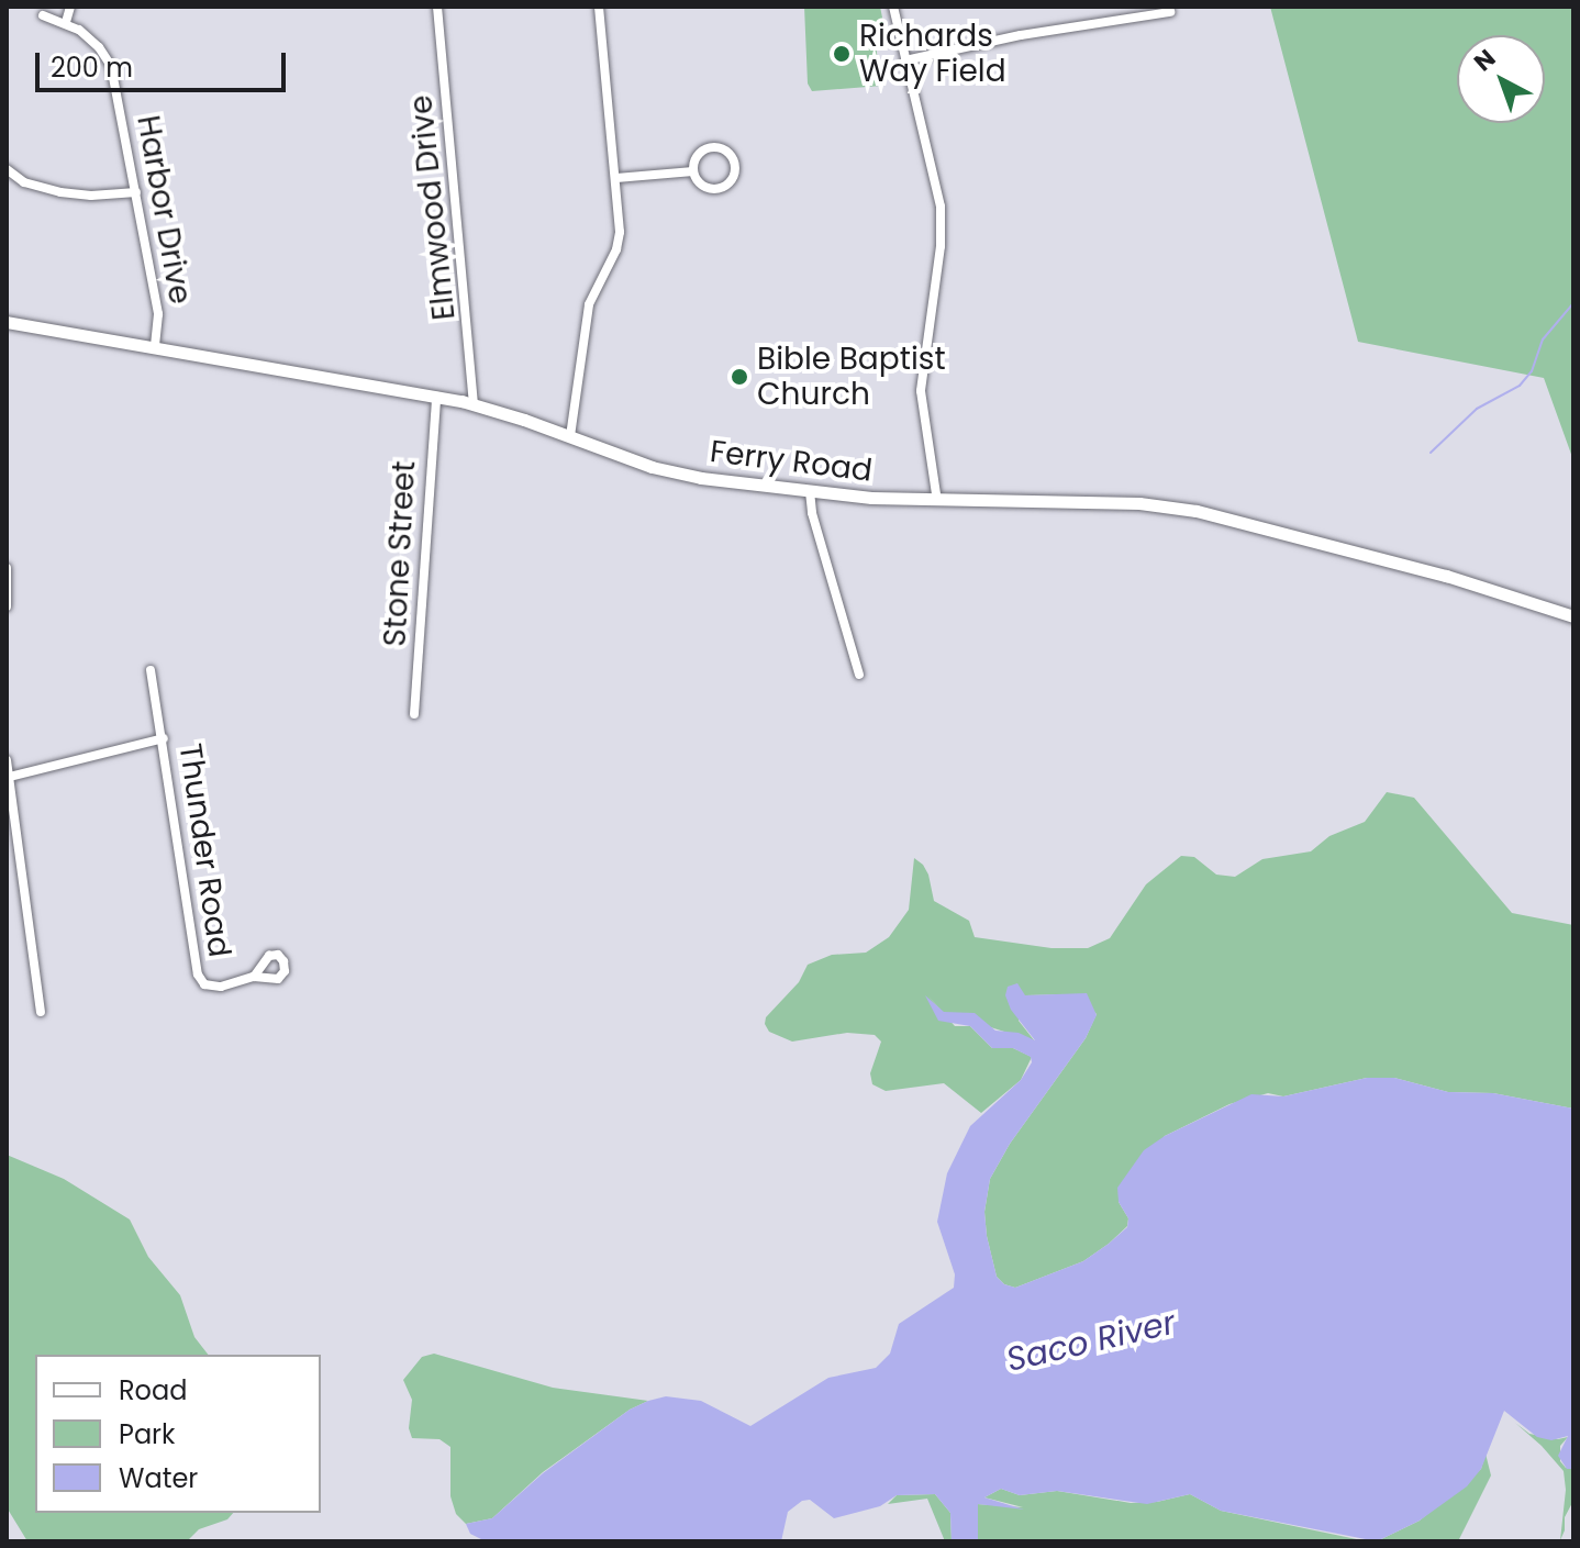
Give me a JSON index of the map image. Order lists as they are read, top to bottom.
{
  "streets": {
    "main road": ["Ferry Road"],
    "street": [
      "Elmwood Drive",
      "Harbor Drive",
      "Stone Street",
      "Thunder Road"
    ]
  },
  "crossings": [
    ["Elmwood Drive", "Ferry Road"],
    ["Harbor Drive", "Ferry Road"],
    ["Ferry Road", "Stone Street"]
  ],
  "water": ["Saco River"],
  "places": ["Richards Way Field", "Bible Baptist Church"],
  "legend": ["Road", "Park", "Water"],
  "scale_bar": "200 m",
  "north": "top left"
}
